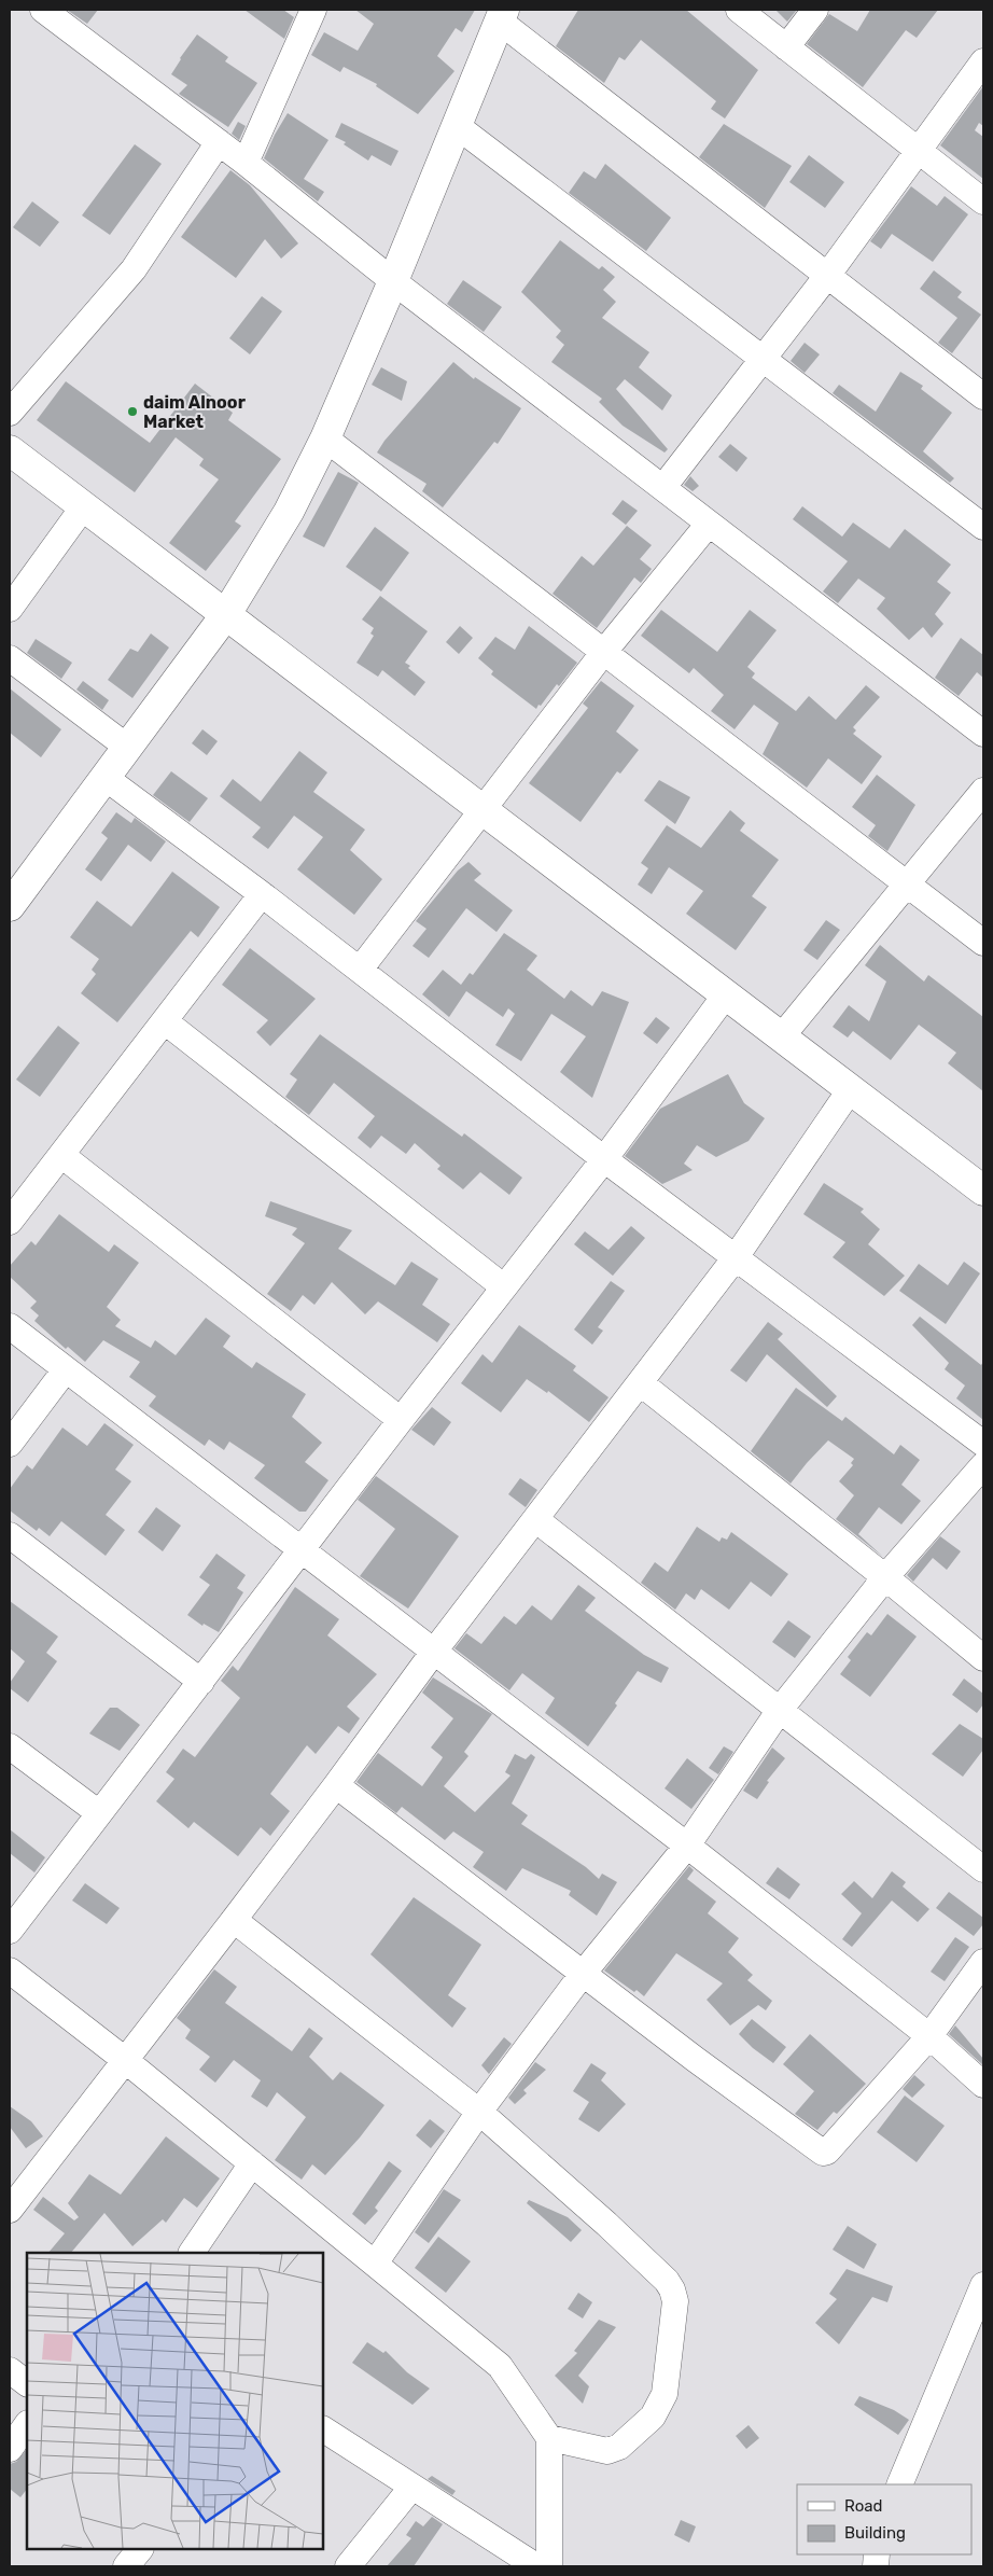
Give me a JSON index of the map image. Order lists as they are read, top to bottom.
{
  "places": ["daim Alnoor Market"],
  "legend": ["Road", "Building"]
}
